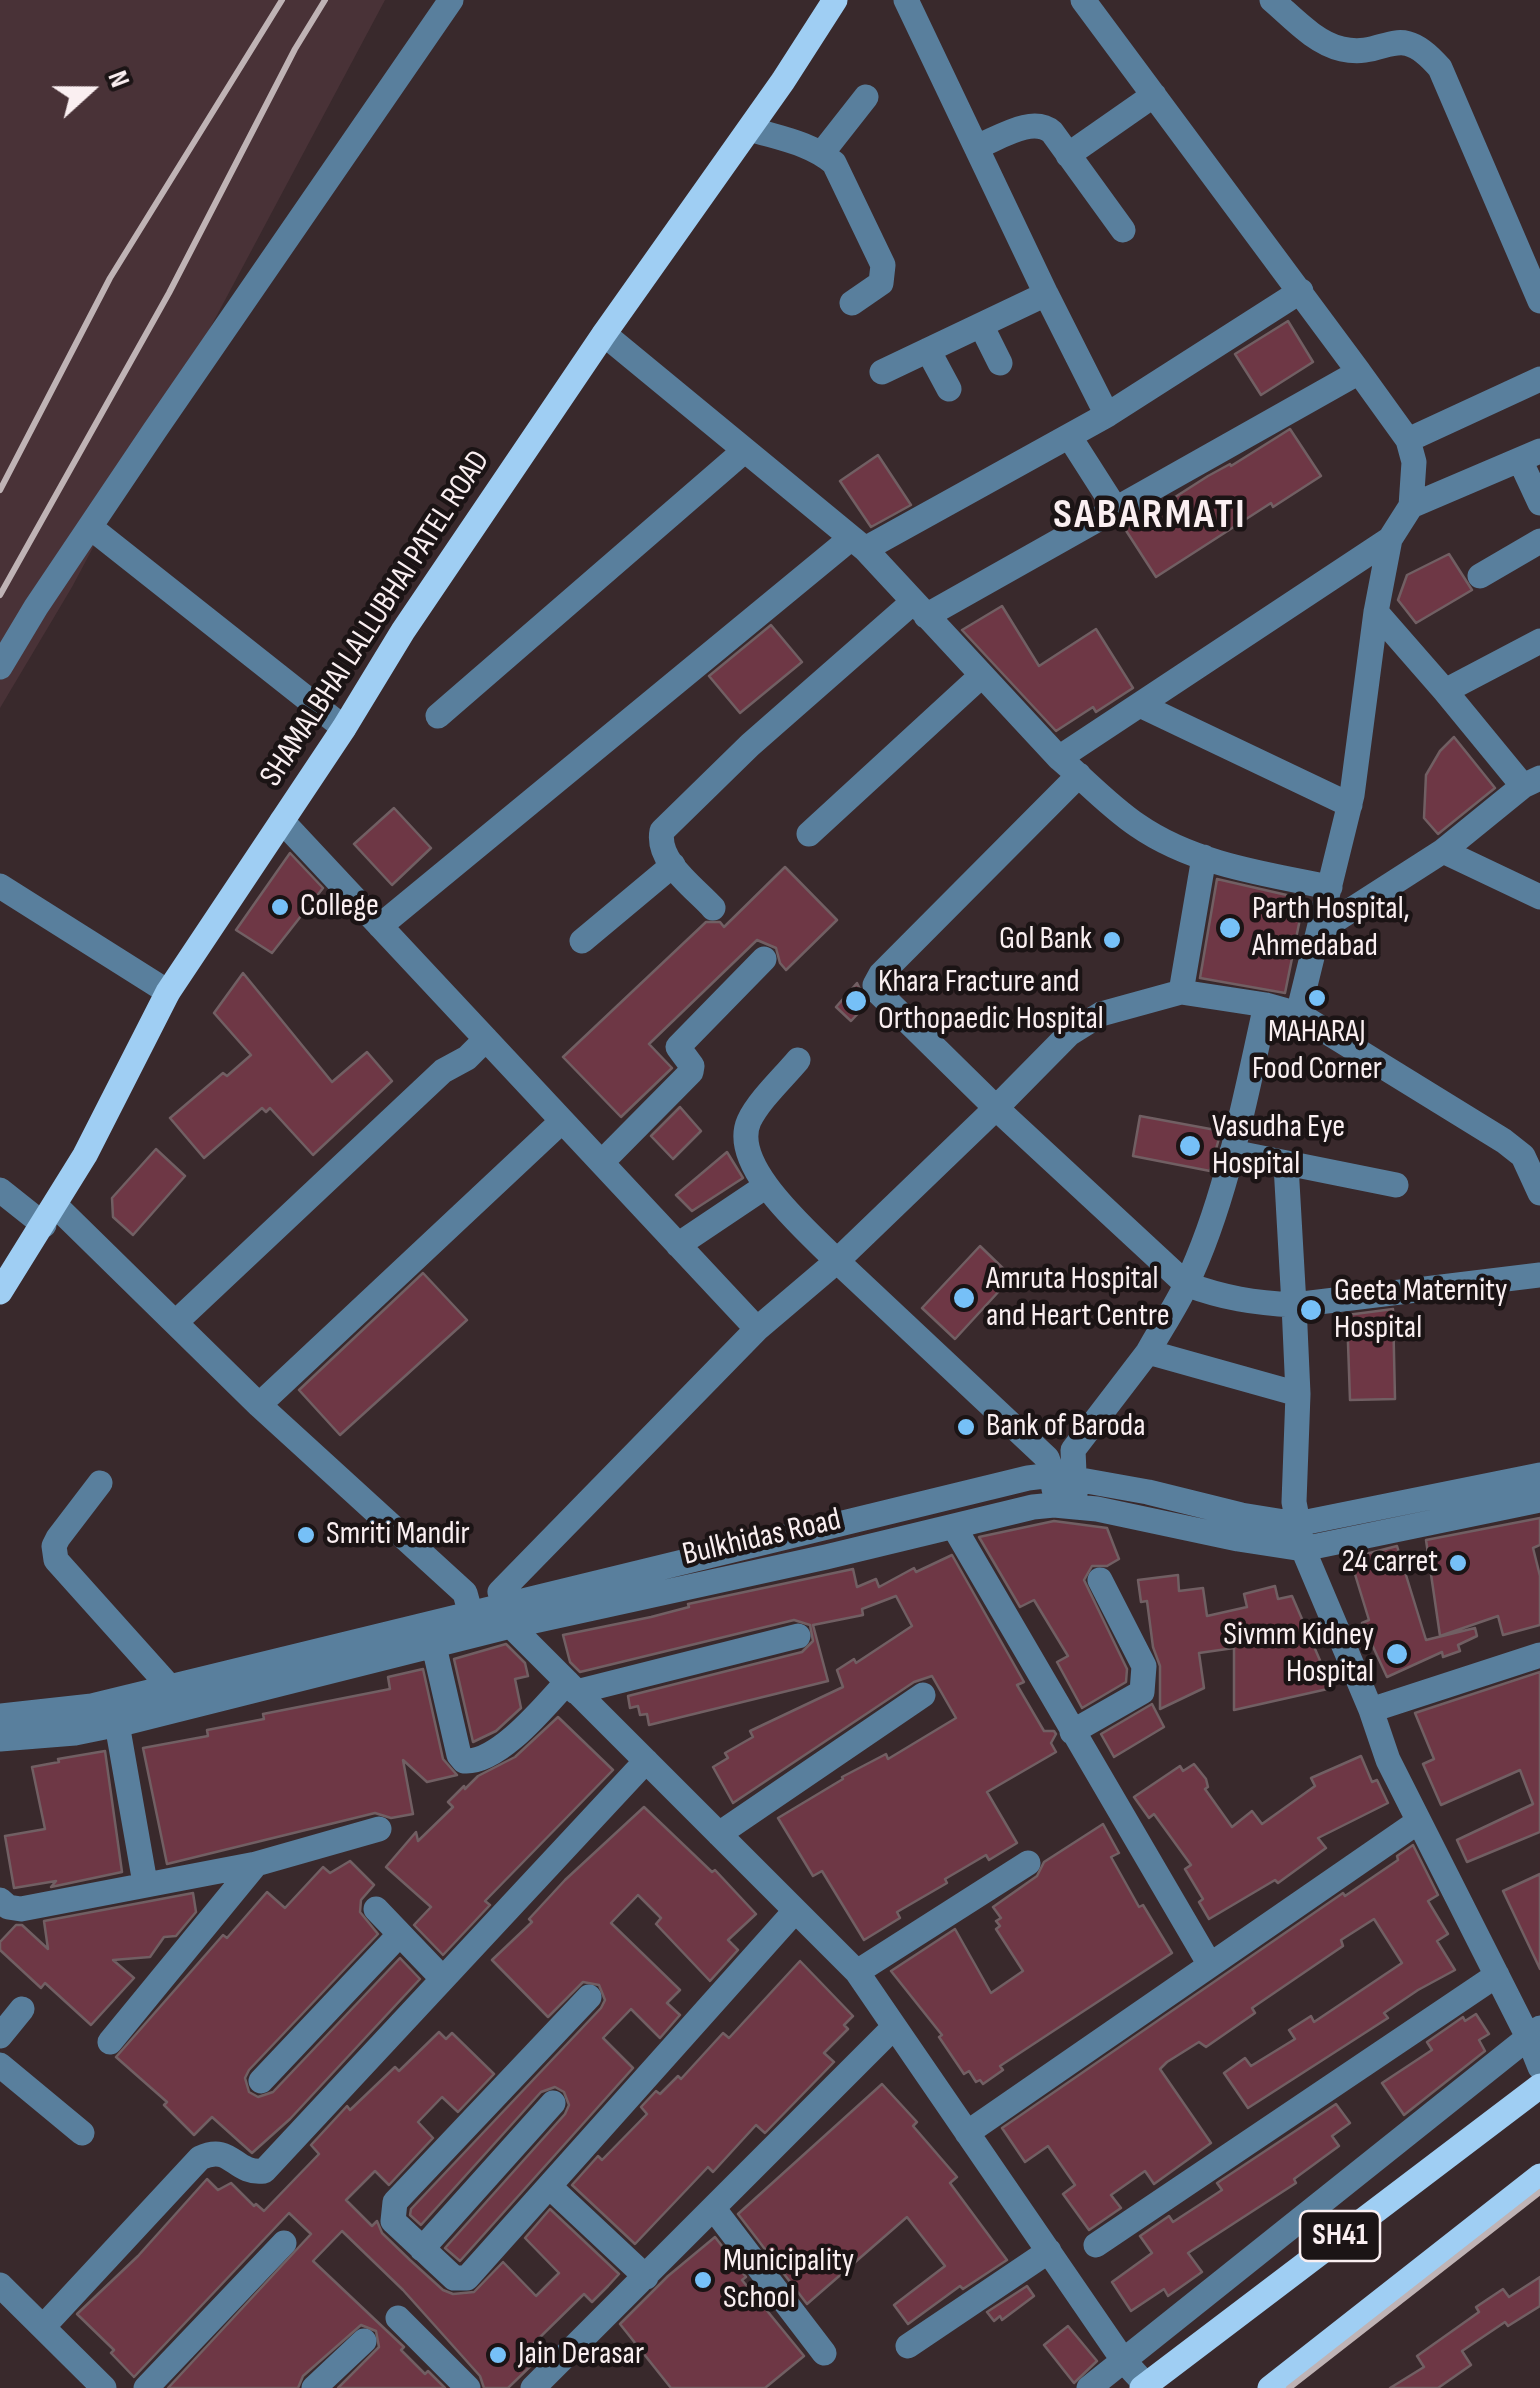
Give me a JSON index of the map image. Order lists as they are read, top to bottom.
{
  "streets": {
    "main road": ["SHAMALBHAI LALLUBHAI PATEL ROAD", "SH41"],
    "street": ["Bulkhidas Road"]
  },
  "districts": ["SABARMATI"],
  "places": [
    "College",
    "Parth Hospital, Ahmedabad",
    "Gol Bank",
    "MAHARAJ Food Corner",
    "Khara Fracture and Orthopaedic Hospital",
    "Vasudha Eye Hospital",
    "Amruta Hospital and Heart Centre",
    "Geeta Maternity Hospital",
    "Bank of Baroda",
    "Smriti Mandir",
    "24 carret",
    "Sivmm Kidney Hospital",
    "Municipality School",
    "Jain Derasar"
  ],
  "north": "right"
}
